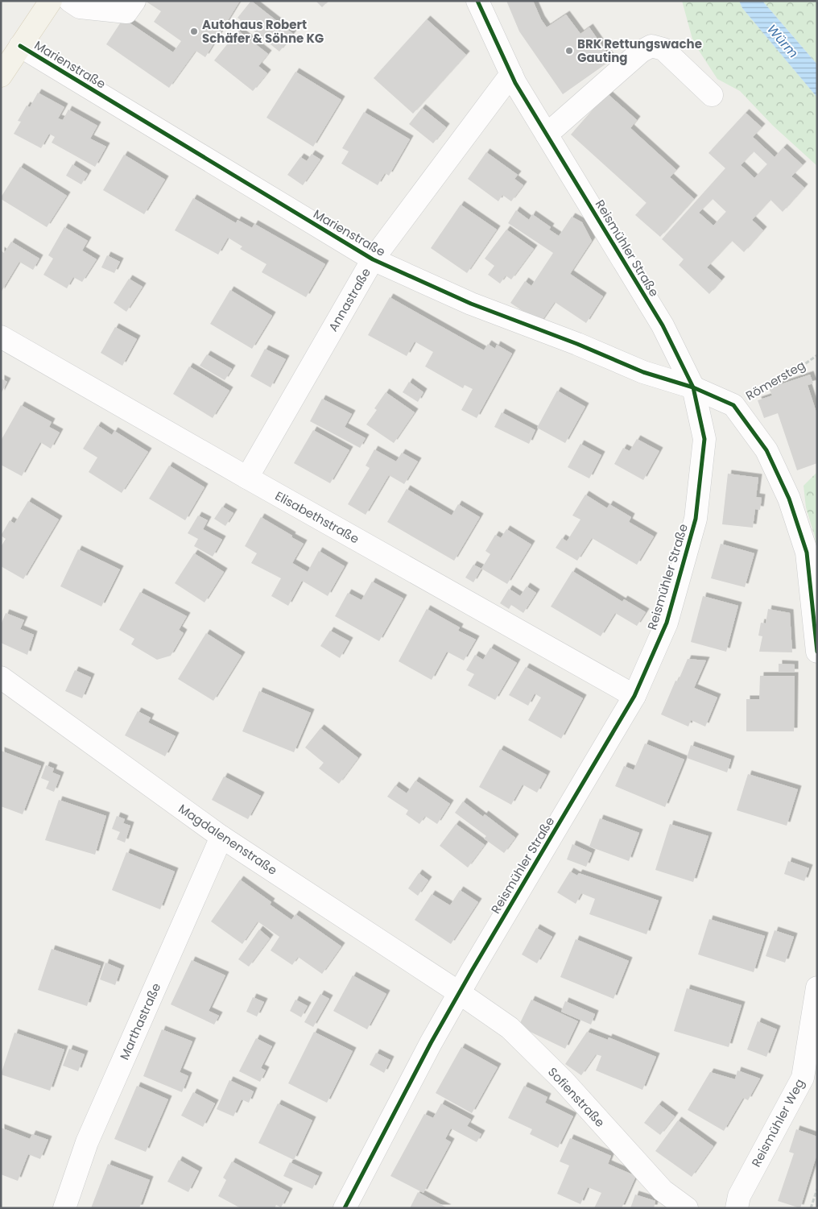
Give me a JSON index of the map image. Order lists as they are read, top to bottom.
{
  "streets": {
    "street": [
      "Marienstraße",
      "Reismühler Straße",
      "Annastraße",
      "Elisabethstraße",
      "Magdalenenstraße",
      "Marthastraße",
      "Sofienstraße",
      "Reismühler Weg"
    ],
    "path": ["Römersteg"]
  },
  "crossings": [
    ["Marienstraße", "Reismühler Straße"],
    ["Marienstraße", "Annastraße"],
    ["Reismühler Straße", "Annastraße"],
    ["Reismühler Straße", "Elisabethstraße"],
    ["Reismühler Straße", "Magdalenenstraße"],
    ["Reismühler Straße", "Sofienstraße"],
    ["Annastraße", "Elisabethstraße"],
    ["Magdalenenstraße", "Marthastraße"],
    ["Magdalenenstraße", "Sofienstraße"]
  ],
  "water": ["Würm"],
  "places": ["Autohaus Robert Schäfer & Söhne KG", "BRK Rettungswache Gauting"]
}
